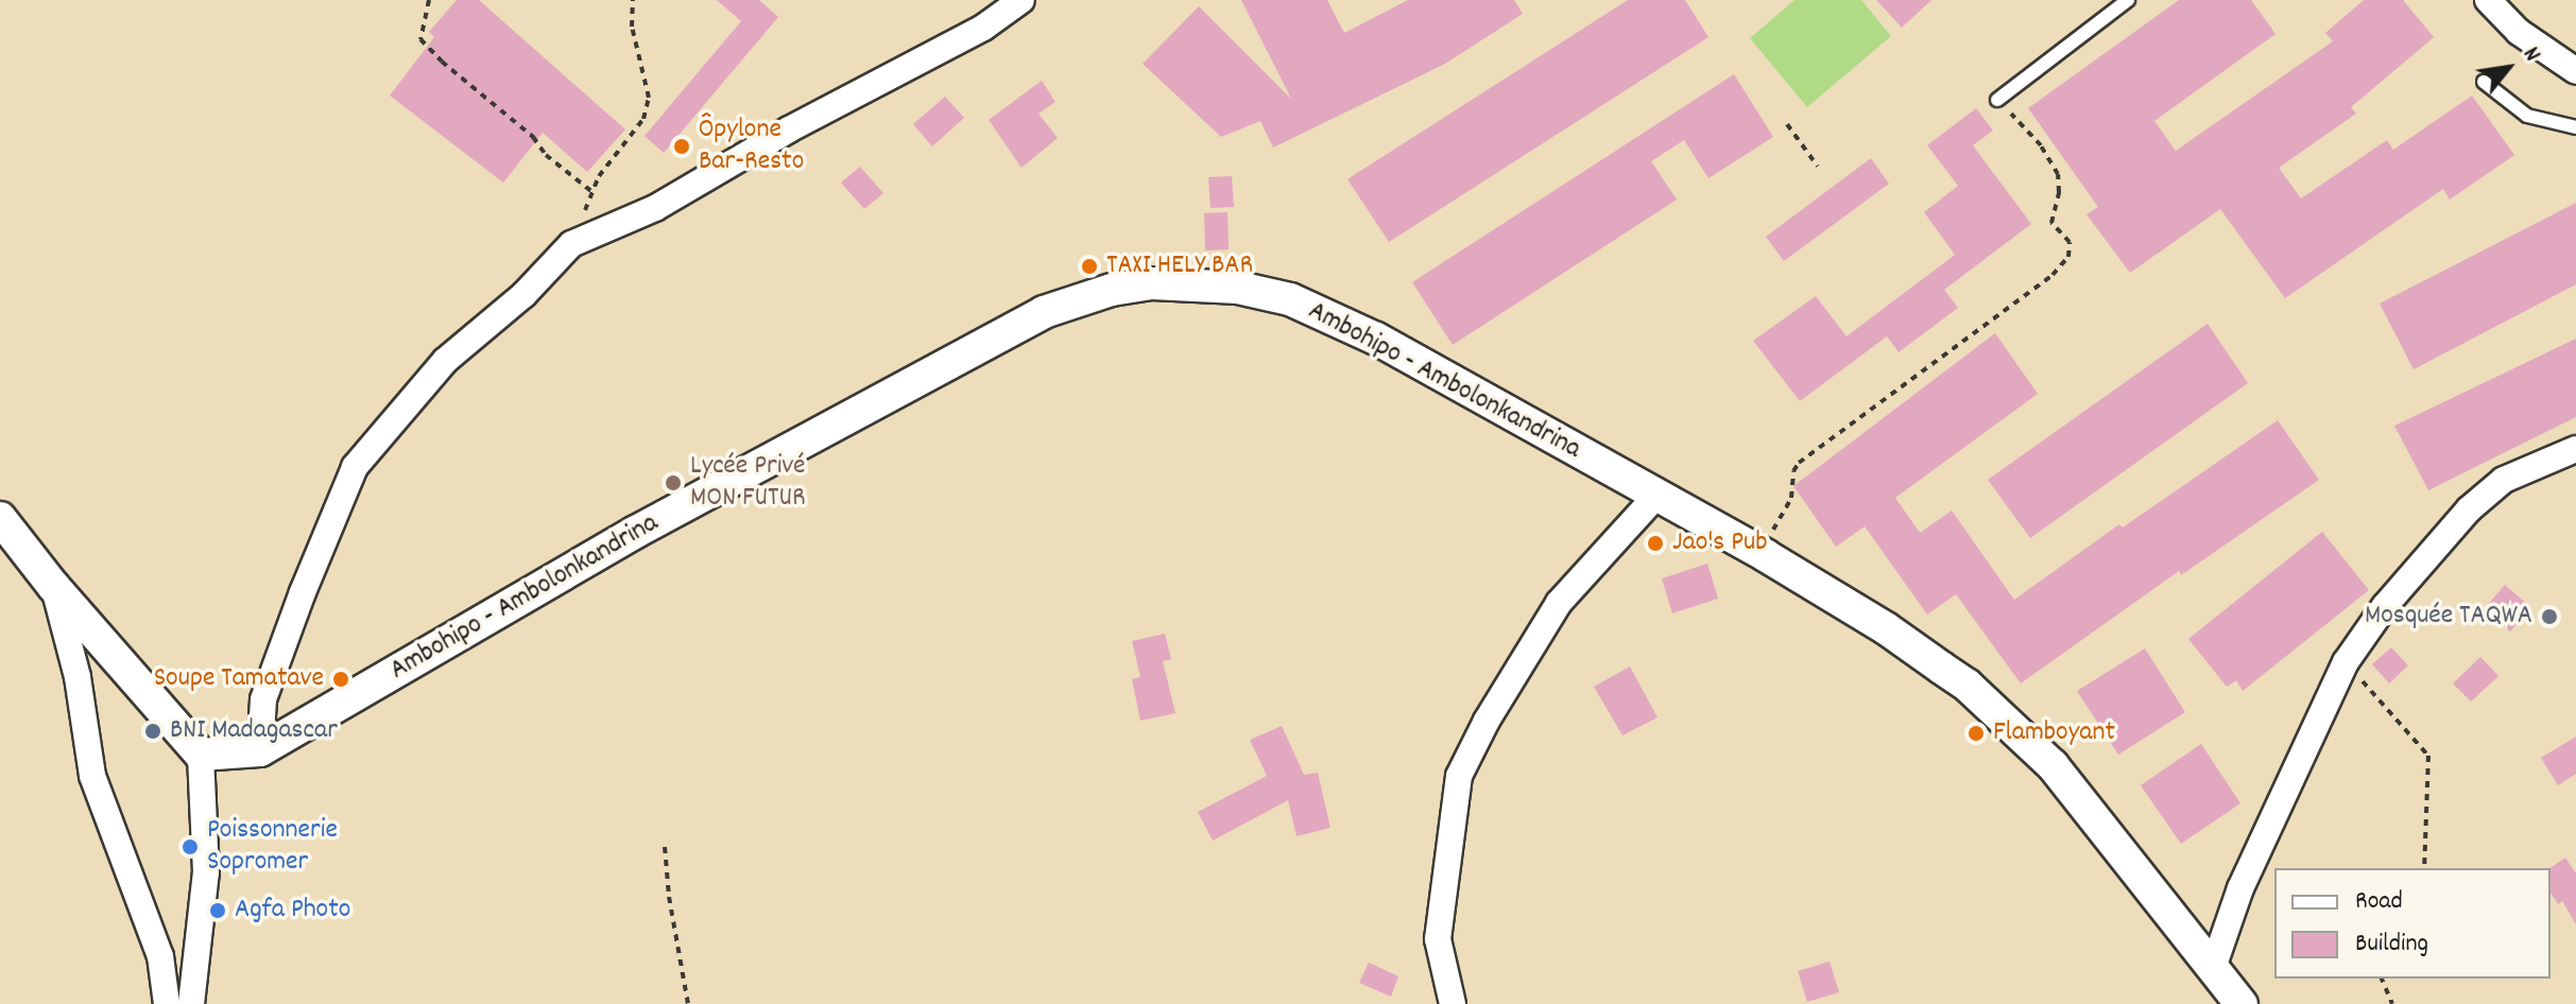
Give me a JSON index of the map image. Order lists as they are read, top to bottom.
{
  "streets": {
    "street": ["Ambohipo - Ambolonkandrina"]
  },
  "places": [
    "Ôpylone Bar-Resto",
    "TAXI HELY BAR",
    "Lycée Privé MON FUTUR",
    "Jao's Pub",
    "Mosquée TAQWA",
    "Soupe Tamatave",
    "BNI Madagascar",
    "Flamboyant",
    "Poissonnerie Sopromer",
    "Agfa Photo"
  ],
  "legend": ["Road", "Building"],
  "north": "top right"
}
